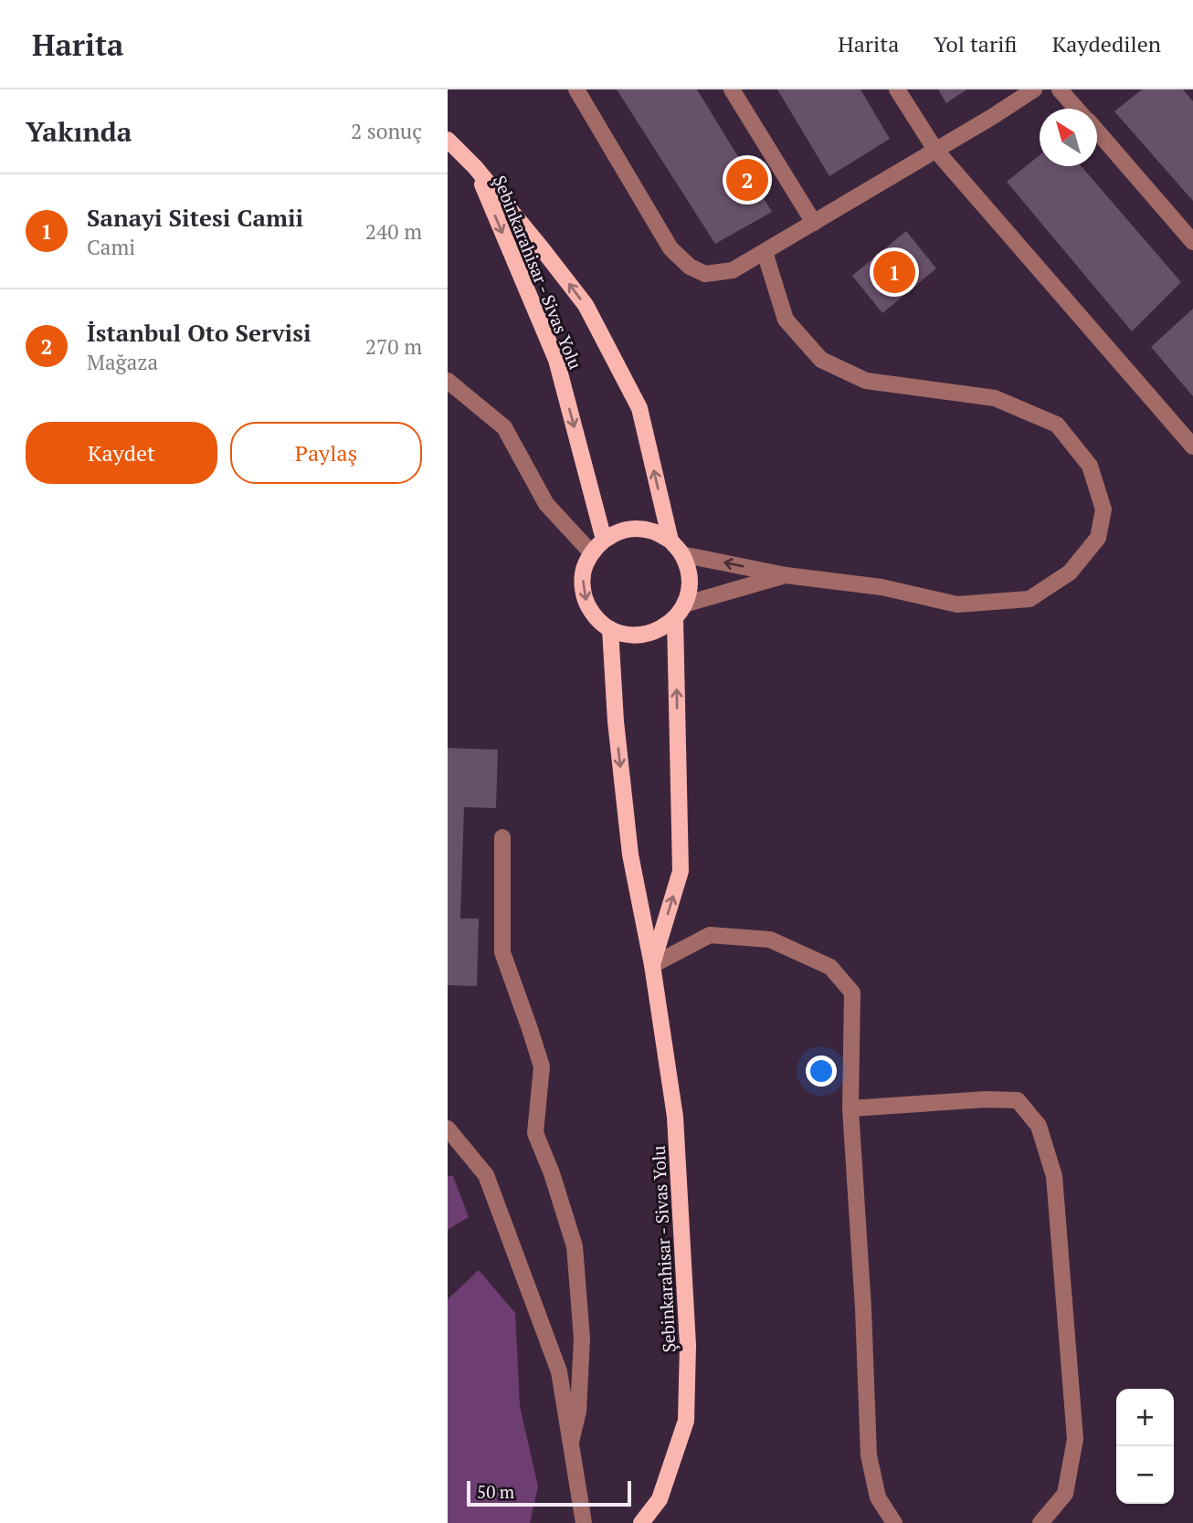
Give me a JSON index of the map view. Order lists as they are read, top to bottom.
{
  "streets": {
    "main road": ["Şebinkarahisar - Sivas Yolu"]
  },
  "scale_bar": "50 m",
  "north": "top left",
  "page": {
    "header": "Harita",
    "nav": ["Harita", "Yol tarifi", "Kaydedilen"],
    "heading": ["Yakında", "2 sonuç"],
    "pins": ["2", "1"],
    "list": [
      {
        "mark": "1",
        "name": "Sanayi Sitesi Camii",
        "note": "Cami",
        "value": "240 m"
      },
      {
        "mark": "2",
        "name": "İstanbul Oto Servisi",
        "note": "Mağaza",
        "value": "270 m"
      }
    ],
    "buttons": ["Kaydet", "Paylaş"],
    "map_buttons": ["+", "−"],
    "scale": "50 m"
  }
}
